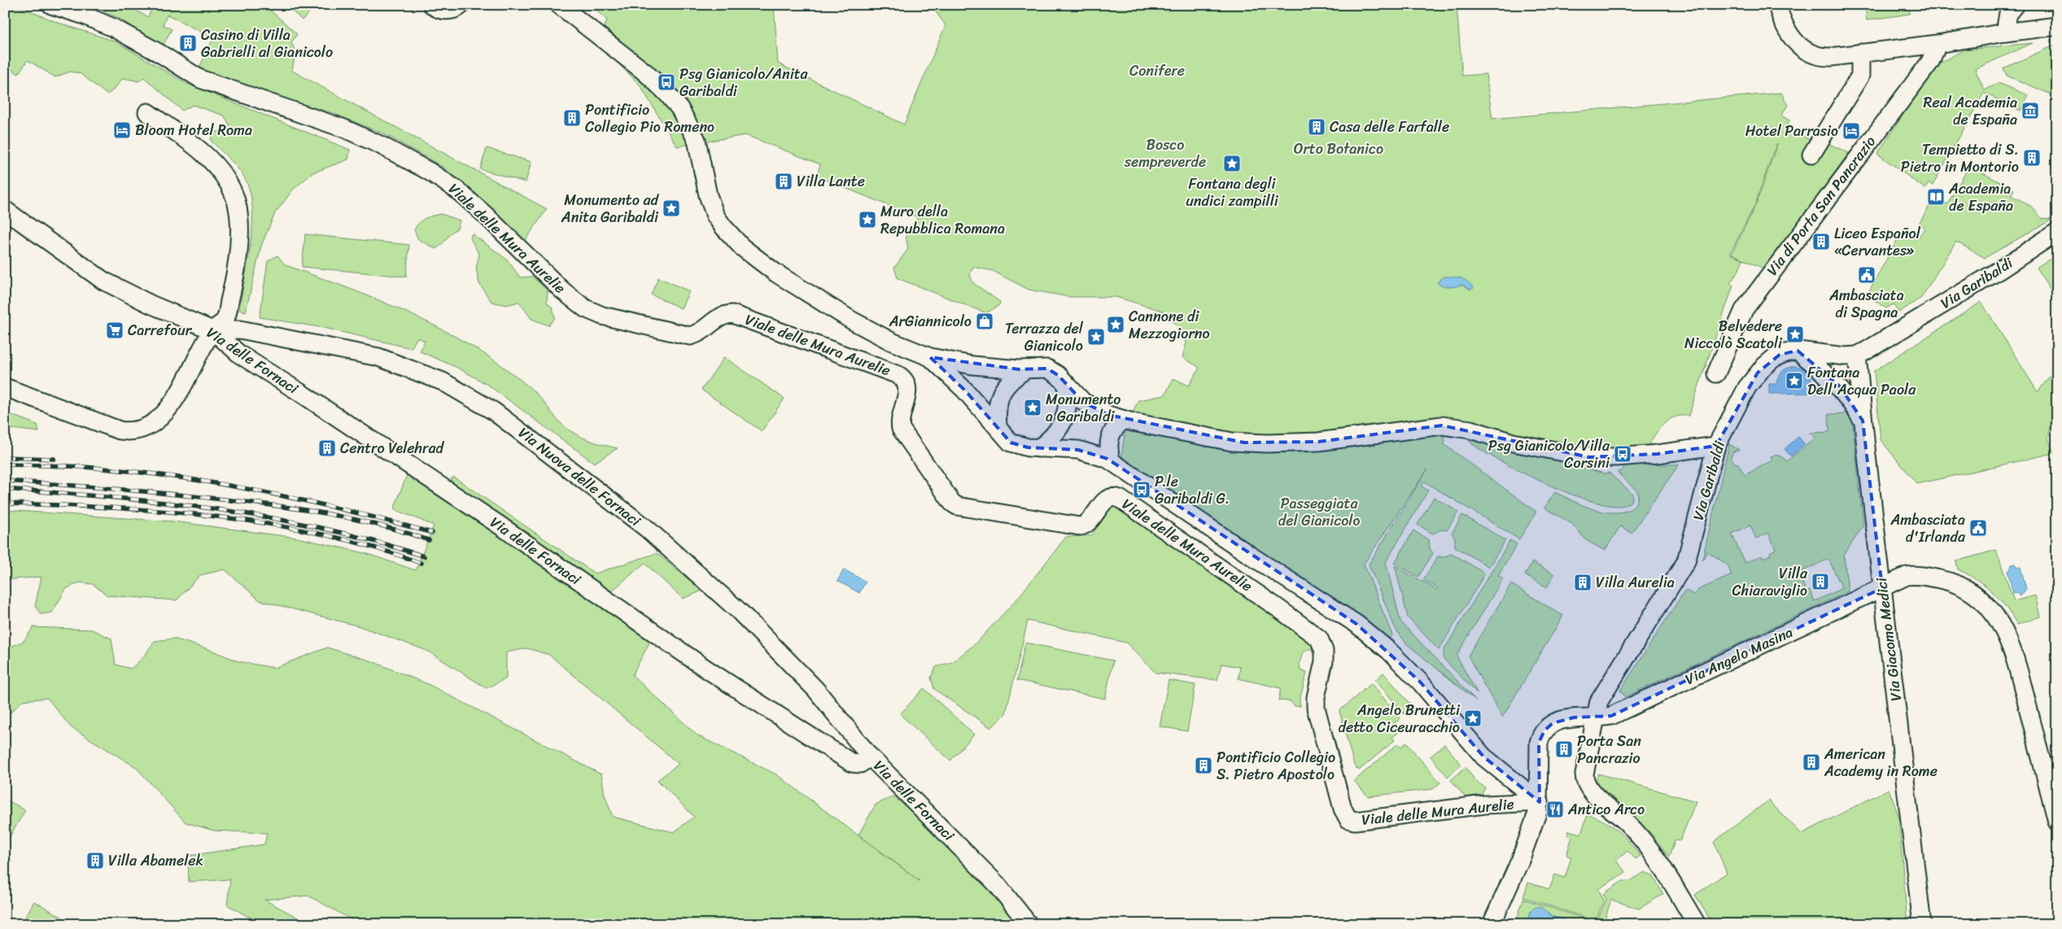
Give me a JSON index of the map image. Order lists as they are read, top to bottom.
{
  "streets": {
    "street": [
      "Via di Porta San Pancrazio",
      "Viale delle Mura Aurelie",
      "Via Garibaldi",
      "Via delle Fornaci",
      "Via Nuova delle Fornaci",
      "Via Giacomo Medici",
      "Via Angelo Masina"
    ]
  },
  "crossings": [
    ["Viale delle Mura Aurelie", "Via Angelo Masina"],
    ["Via Garibaldi", "Via Giacomo Medici"],
    ["Via Garibaldi", "Via Angelo Masina"],
    ["Via delle Fornaci", "Via Nuova delle Fornaci"],
    ["Via Giacomo Medici", "Via Angelo Masina"]
  ],
  "parks": [
    "Conifere",
    "Bosco sempreverde",
    "Orto Botanico",
    "Passeggiata del Gianicolo"
  ],
  "places": {
    "building": [
      "Casino di Villa Gabrielli al Gianicolo",
      "Pontificio Collegio Pio Romeno",
      "Casa delle Farfalle",
      "Tempietto di S. Pietro in Montorio",
      "Villa Lante",
      "Liceo Español «Cervantes»",
      "Centro Velehrad",
      "Villa Chiaraviglio",
      "Villa Aurelia",
      "Porta San Pancrazio",
      "American Academy in Rome",
      "Pontificio Collegio S. Pietro Apostolo",
      "Villa Abamelek"
    ],
    "bus stop": ["Psg Gianicolo/Anita Garibaldi", "Psg Gianicolo/Villa Corsini", "P.le Garibaldi G."],
    "museum": ["Real Academia de España"],
    "hotel": ["Bloom Hotel Roma", "Hotel Parrasio"],
    "place": [
      "Fontana degli undici zampilli",
      "Monumento ad Anita Garibaldi",
      "Muro della Repubblica Romana",
      "Cannone di Mezzogiorno",
      "Belvedere Niccolò Scatoli",
      "Terrazza del Gianicolo",
      "Fontana Dell'Acqua Paola",
      "Monumento a Garibaldi",
      "Angelo Brunetti detto Ciceuracchio"
    ],
    "library": ["Academia de España"],
    "public building": ["Ambasciata di Spagna", "Ambasciata d'Irlanda"],
    "shop": ["ArGiannicolo"],
    "supermarket": ["Carrefour"],
    "restaurant": ["Antico Arco"]
  }
}
